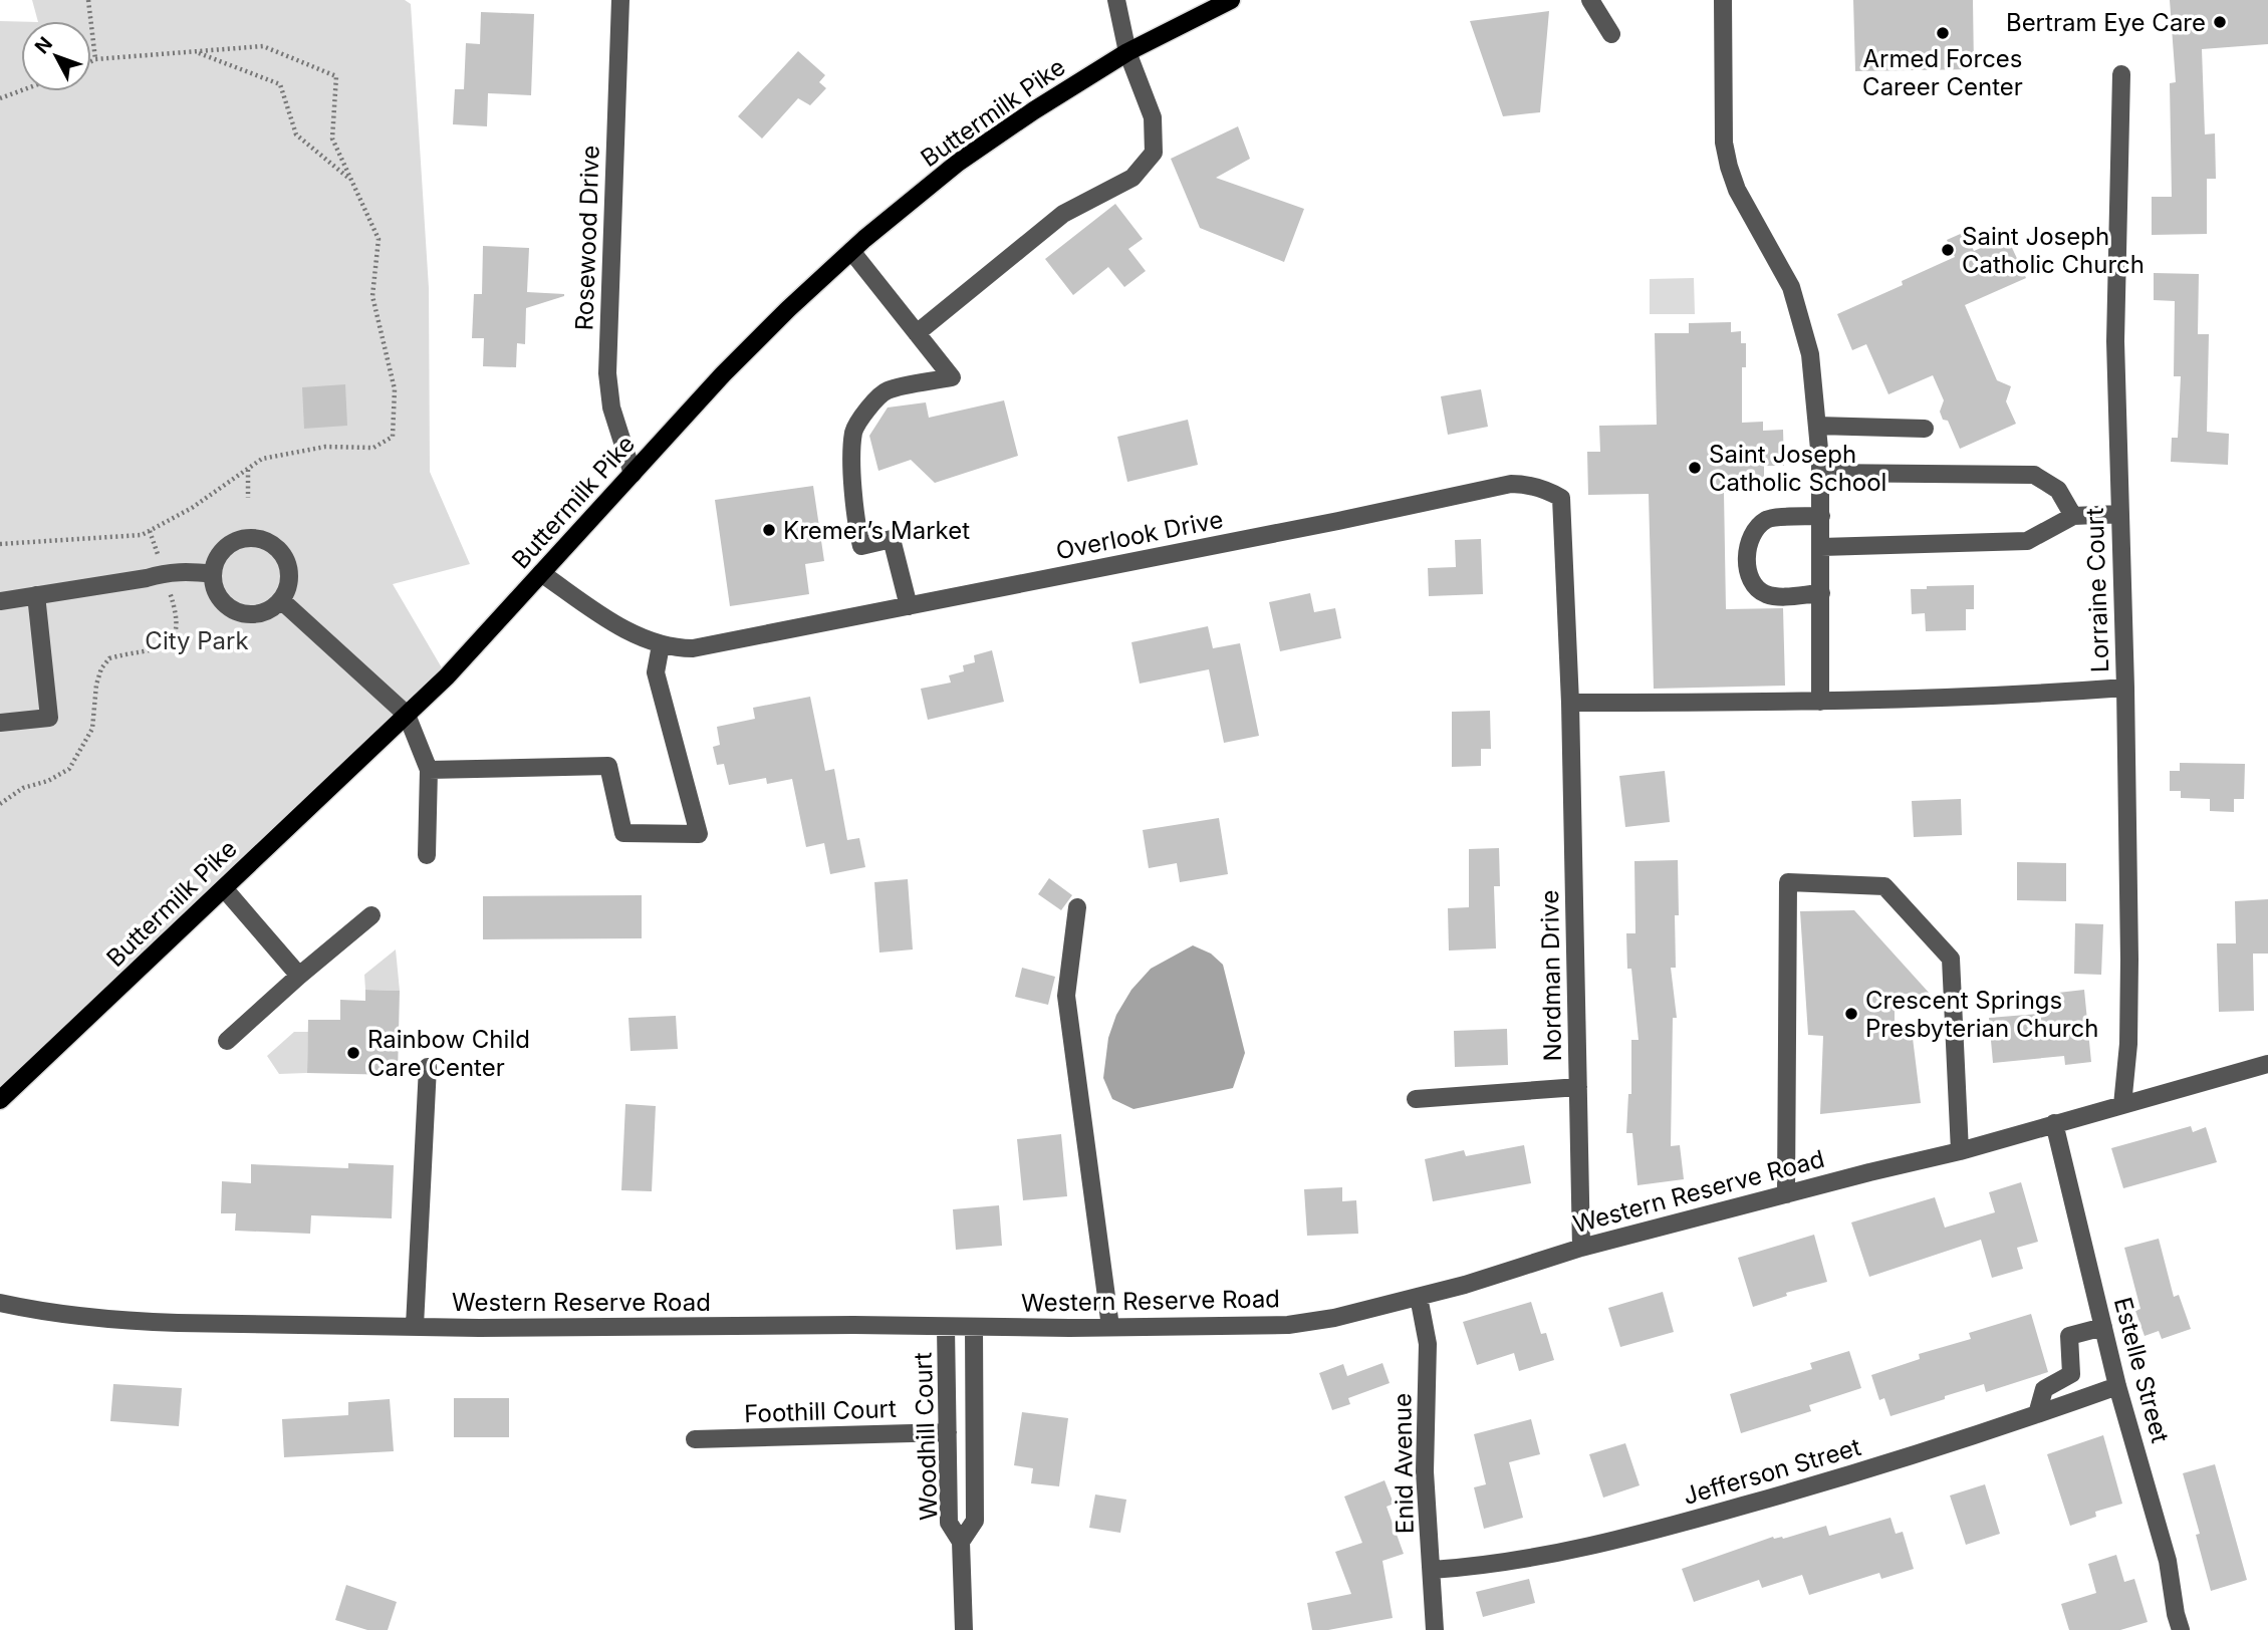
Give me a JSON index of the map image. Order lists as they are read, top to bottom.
{
  "streets": {
    "main road": ["Buttermilk Pike"],
    "street": [
      "Rosewood Drive",
      "Overlook Drive",
      "Lorraine Court",
      "Nordman Drive",
      "Western Reserve Road",
      "Estelle Street",
      "Foothill Court",
      "Woodhill Court",
      "Enid Avenue",
      "Jefferson Street"
    ]
  },
  "crossings": [
    ["Buttermilk Pike", "Rosewood Drive"],
    ["Buttermilk Pike", "Overlook Drive"],
    ["Overlook Drive", "Nordman Drive"],
    ["Lorraine Court", "Western Reserve Road"],
    ["Nordman Drive", "Western Reserve Road"],
    ["Western Reserve Road", "Estelle Street"],
    ["Western Reserve Road", "Woodhill Court"],
    ["Western Reserve Road", "Enid Avenue"],
    ["Estelle Street", "Jefferson Street"],
    ["Foothill Court", "Woodhill Court"],
    ["Enid Avenue", "Jefferson Street"]
  ],
  "parks": ["City Park"],
  "places": [
    "Bertram Eye Care",
    "Armed Forces Career Center",
    "Saint Joseph Catholic Church",
    "Saint Joseph Catholic School",
    "Kremer’s Market",
    "Crescent Springs Presbyterian Church",
    "Rainbow Child Care Center"
  ],
  "north": "top left"
}
